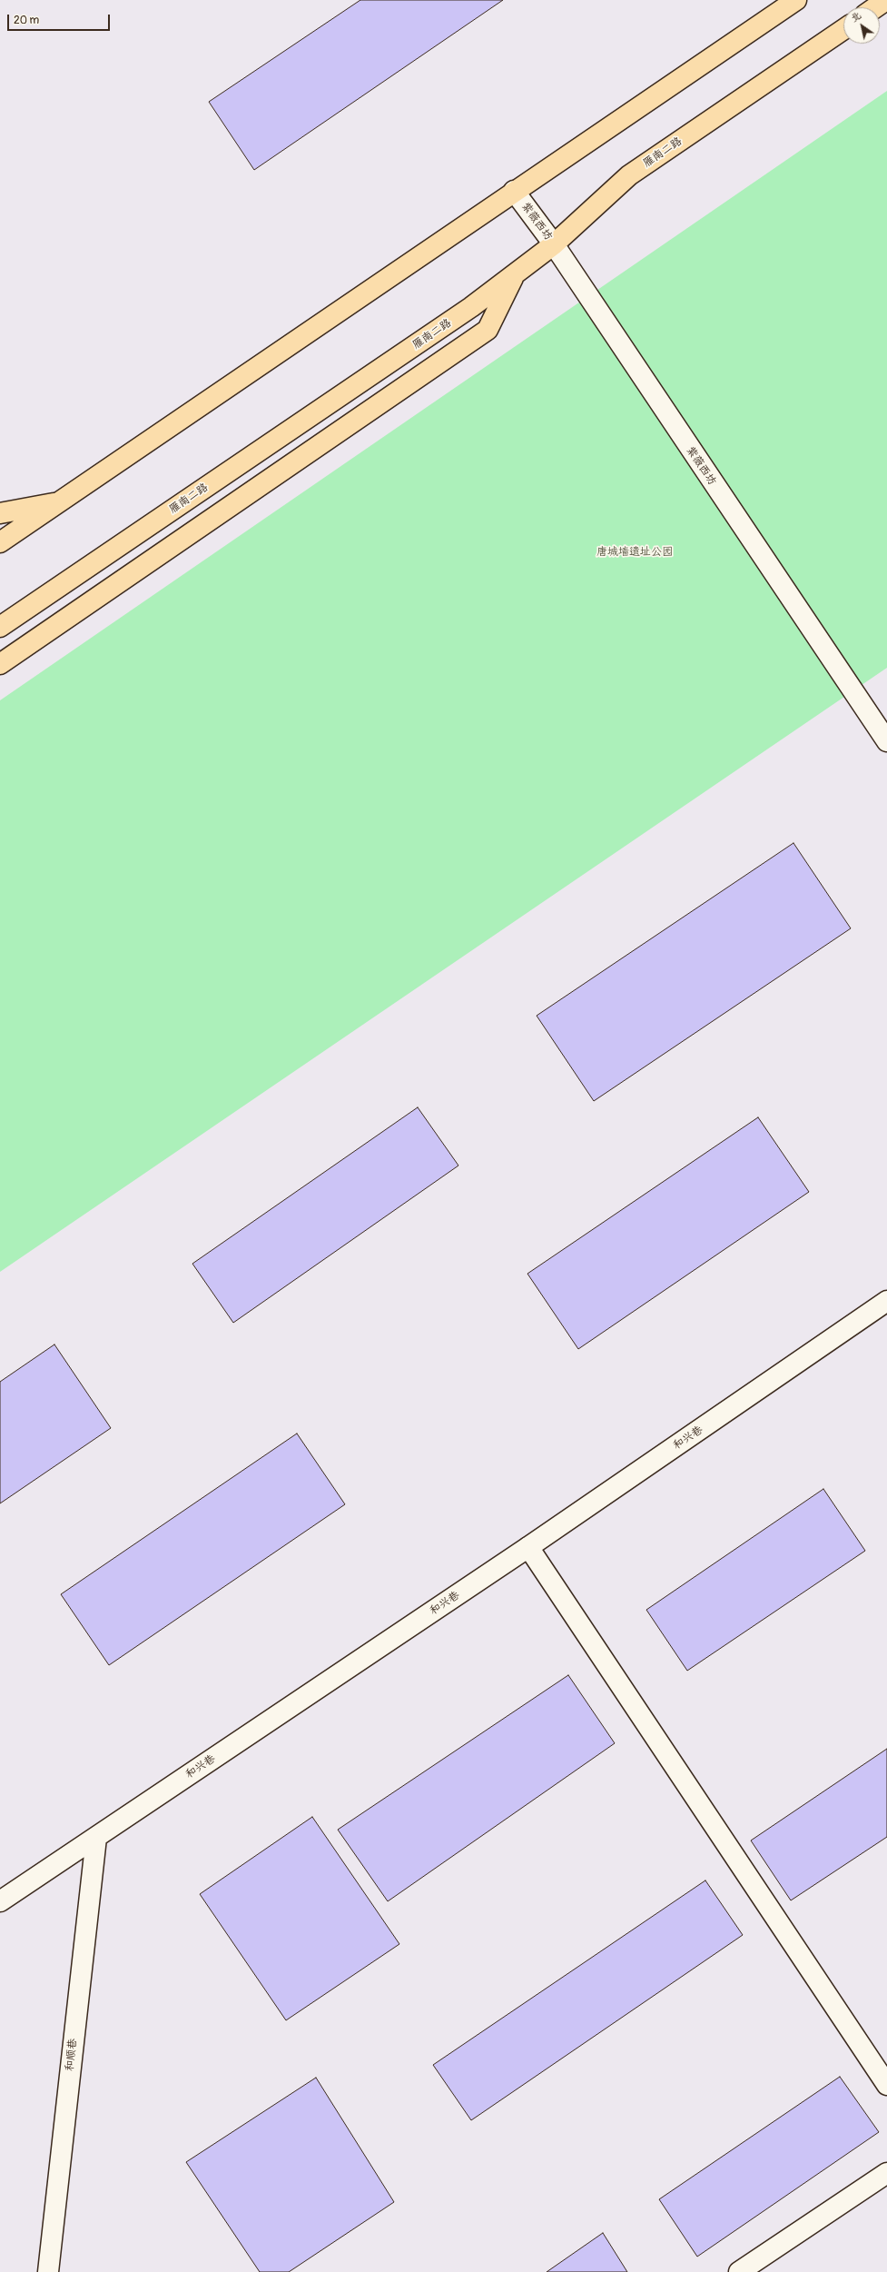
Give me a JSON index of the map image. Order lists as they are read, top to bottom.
{
  "streets": {
    "main road": ["雁南二路"],
    "street": ["紫薇西坊", "和兴巷", "和顺巷"]
  },
  "crossings": [
    ["雁南二路", "紫薇西坊"],
    ["和兴巷", "和顺巷"]
  ],
  "parks": ["唐城墙遗址公园"],
  "scale_bar": "20 m",
  "north": "top left"
}
